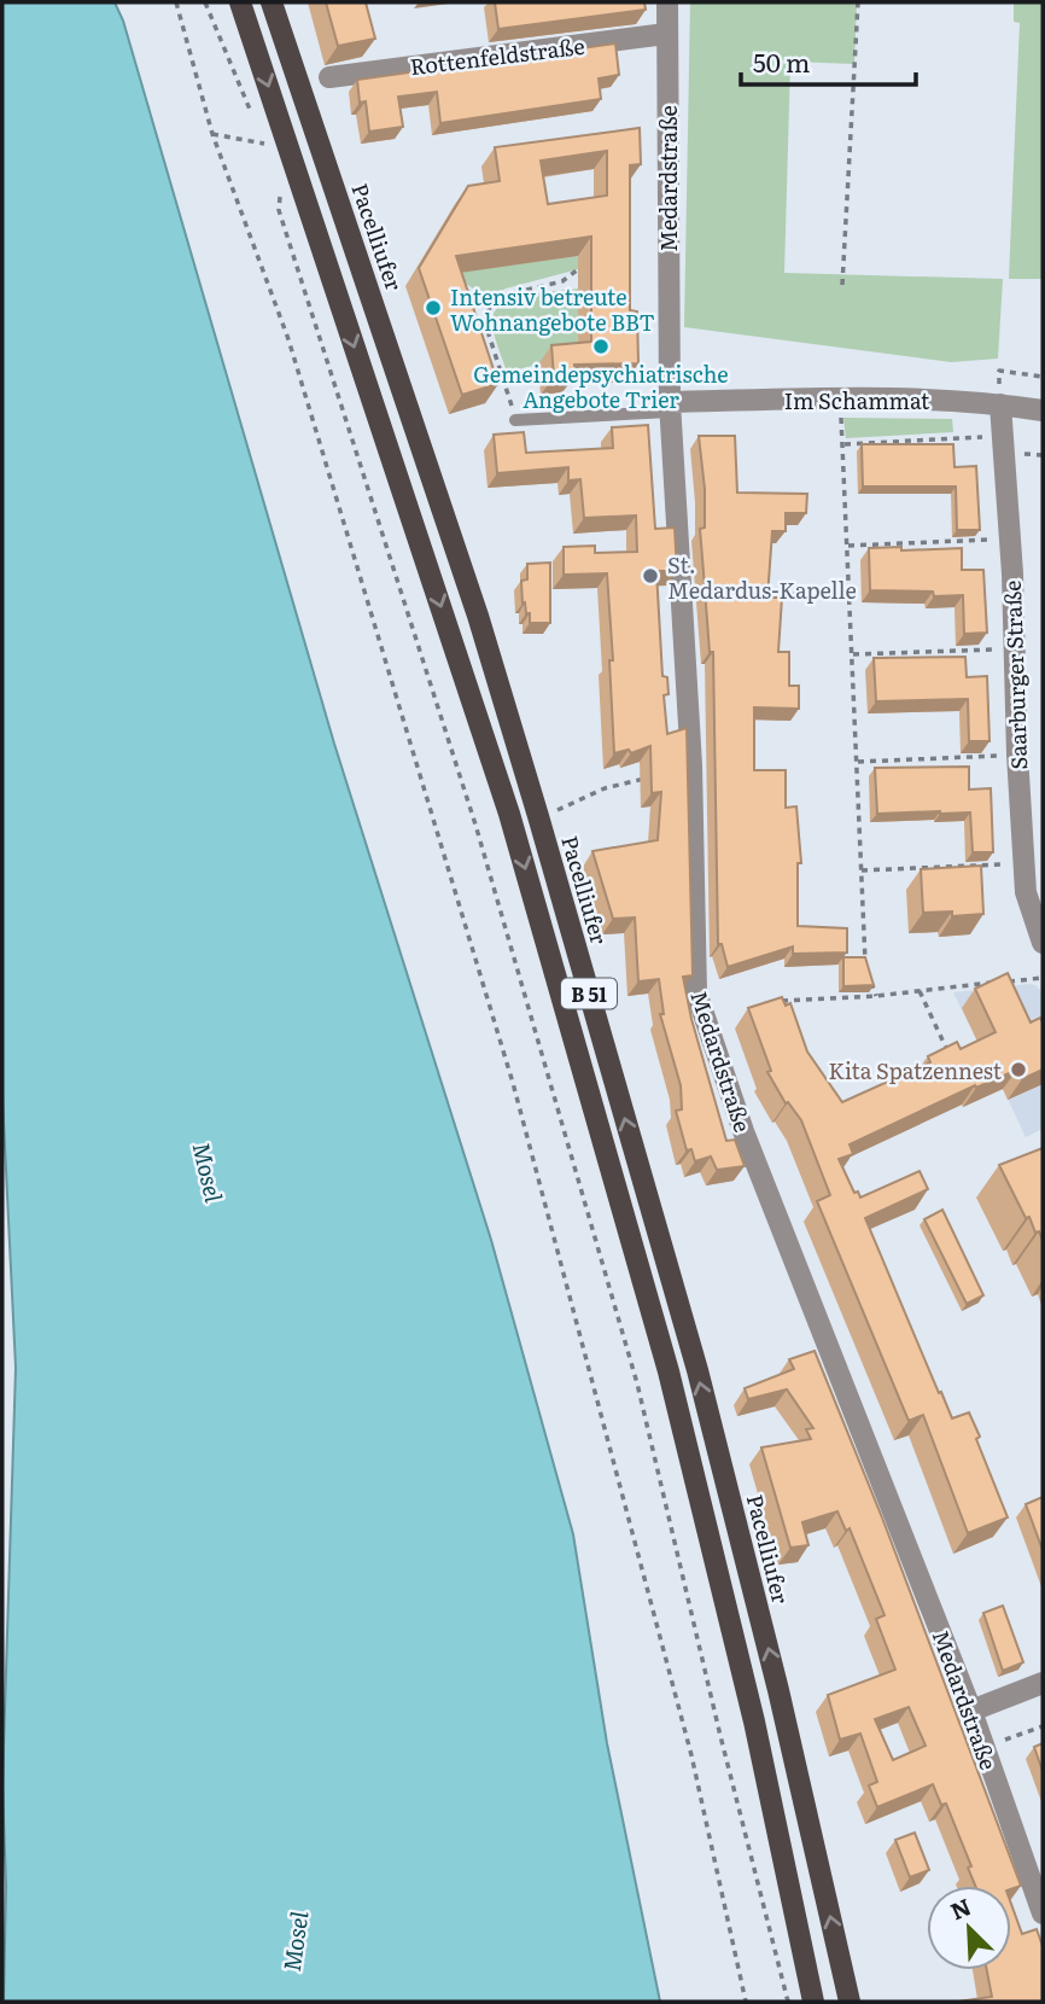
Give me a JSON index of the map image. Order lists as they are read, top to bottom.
{
  "streets": {
    "main road": ["Pacelliufer", "B 51"],
    "street": [
      "Rottenfeldstraße",
      "Medardstraße",
      "Im Schammat",
      "Saarburger Straße"
    ]
  },
  "crossings": [
    ["Rottenfeldstraße", "Medardstraße"],
    ["Medardstraße", "Im Schammat"],
    ["Im Schammat", "Saarburger Straße"]
  ],
  "water": ["Mosel"],
  "places": [
    "Intensiv betreute Wohnangebote BBT",
    "Gemeindepsychiatrische Angebote Trier",
    "St. Medardus-Kapelle",
    "Kita Spatzennest"
  ],
  "scale_bar": "50 m",
  "north": "top left"
}
